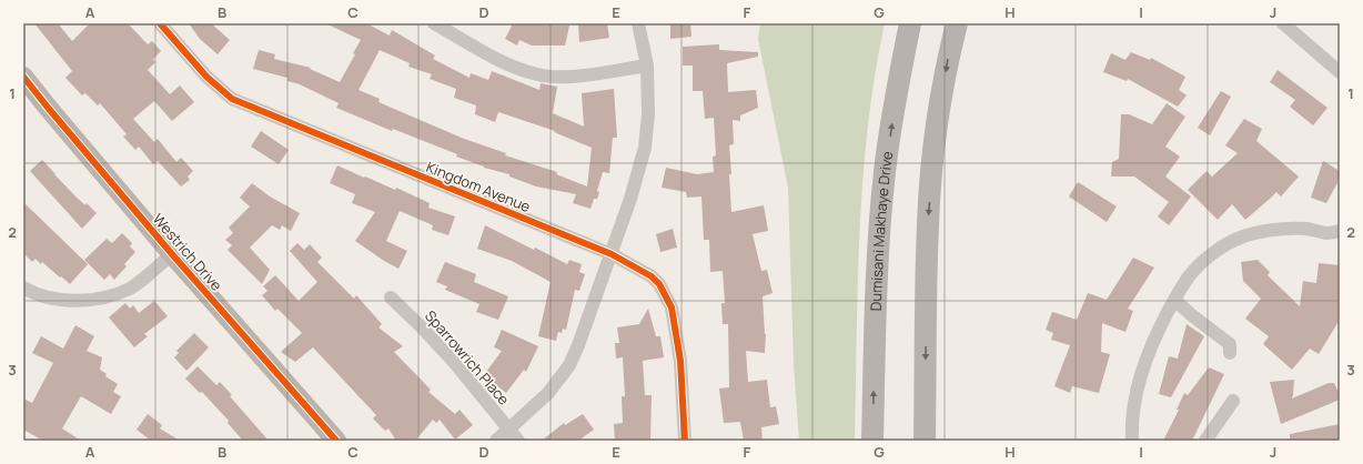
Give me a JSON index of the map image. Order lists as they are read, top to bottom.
{
  "streets": {
    "main road": ["Dumisani Makhaye Drive"],
    "street": ["Kingdom Avenue", "Westrich Drive", "Sparrowrich Place"]
  },
  "grid": {
    "columns": [
      "A",
      "B",
      "C",
      "D",
      "E",
      "F",
      "G",
      "H",
      "I",
      "J"
    ],
    "rows": ["1", "2", "3"]
  }
}
